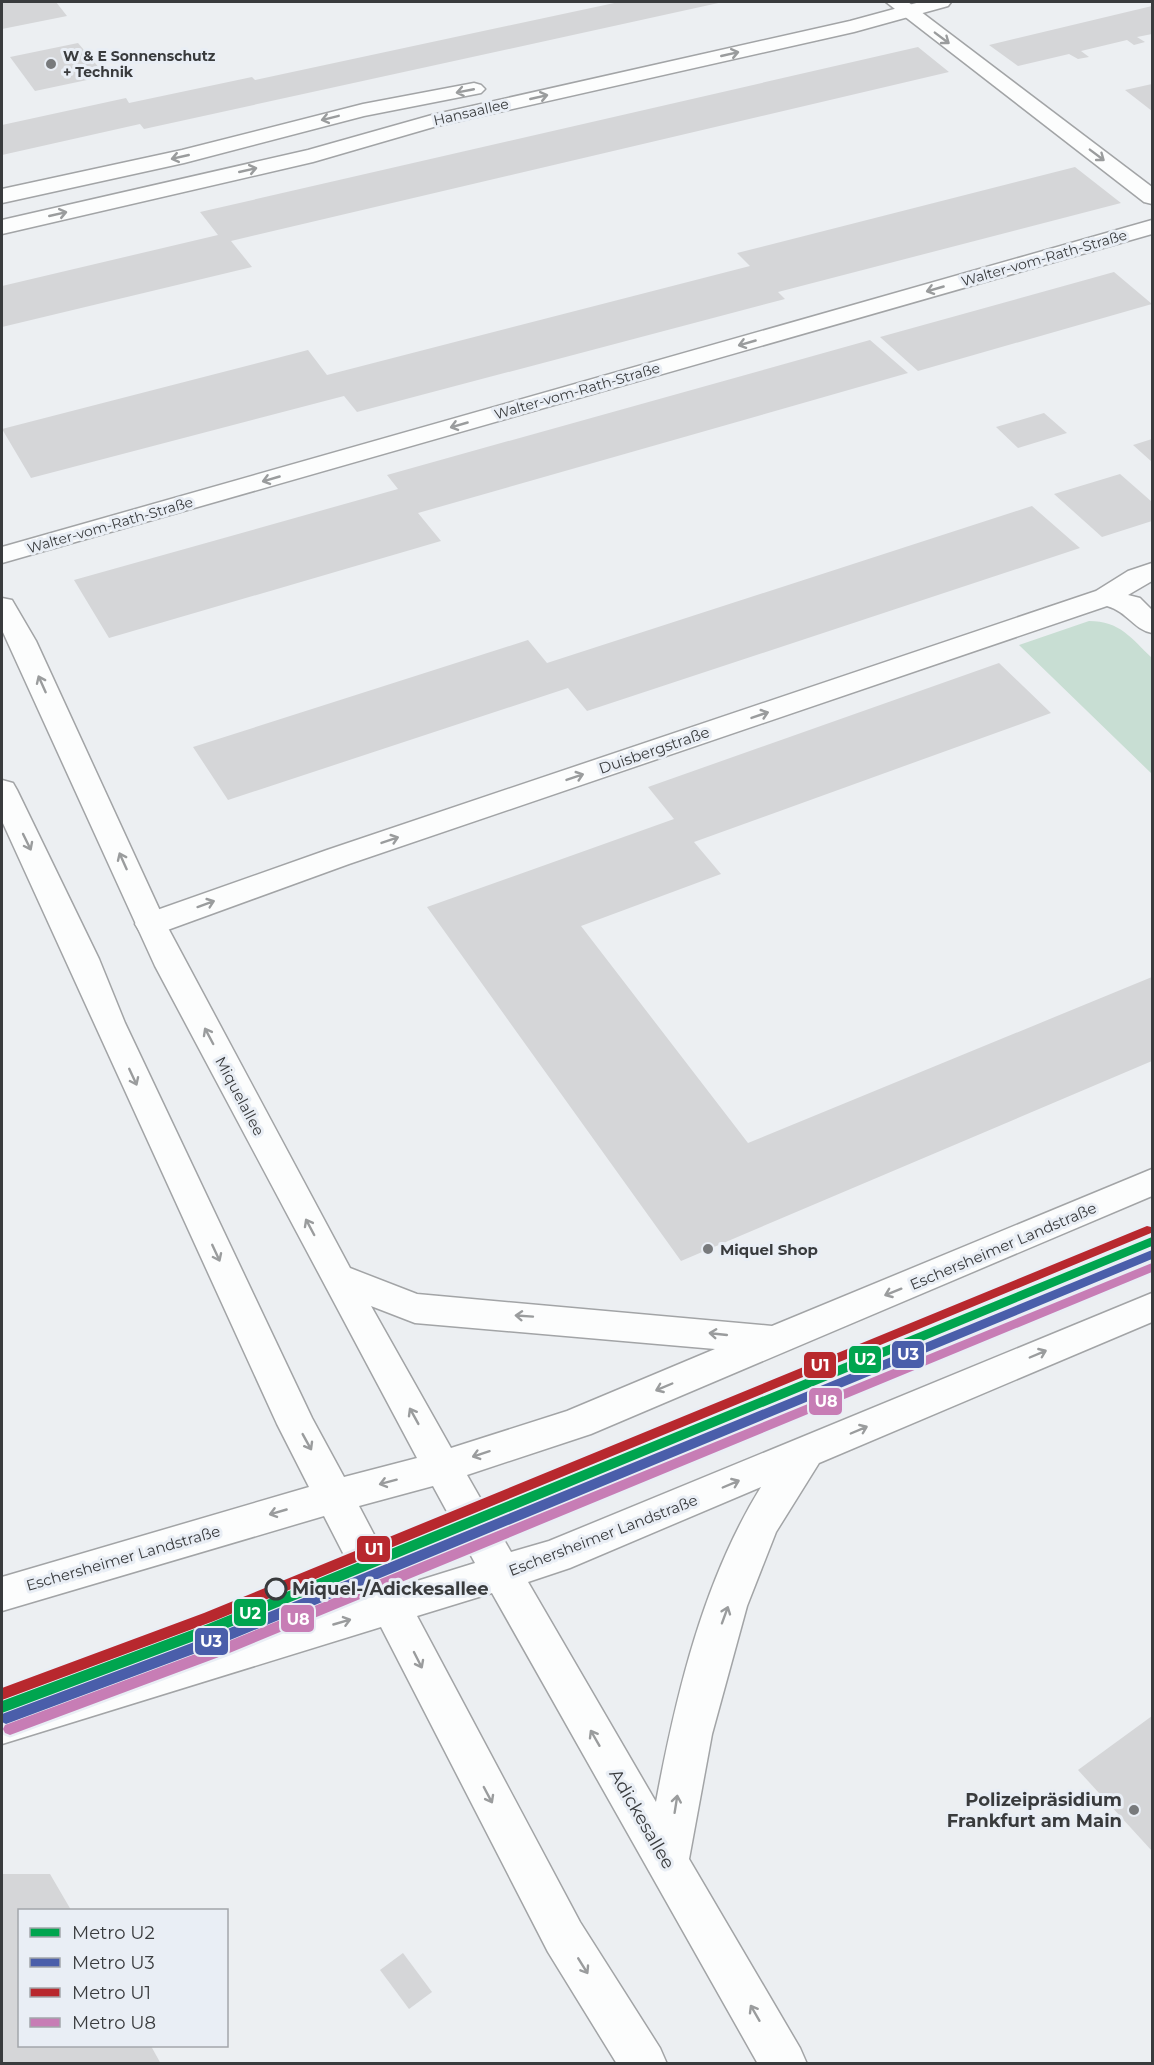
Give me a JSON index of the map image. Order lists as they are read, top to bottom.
{
  "streets": {
    "main road": [
      "Hansaallee",
      "Walter-vom-Rath-Straße",
      "Duisbergstraße",
      "Miquelallee",
      "Eschersheimer Landstraße",
      "Adickesallee"
    ]
  },
  "crossings": [
    ["Duisbergstraße", "Miquelallee"],
    ["Miquelallee", "Eschersheimer Landstraße"],
    ["Miquelallee", "Adickesallee"],
    ["Eschersheimer Landstraße", "Adickesallee"]
  ],
  "one_way": ["Walter-vom-Rath-Straße", "Duisbergstraße"],
  "places": [
    "W & E Sonnenschutz + Technik",
    "Miquel Shop",
    "Miquel-/Adickesallee",
    "Polizeipräsidium Frankfurt am Main"
  ],
  "lines": [
    "metro line U1",
    "metro line U2",
    "metro line U3",
    "metro line U8"
  ],
  "legend": [
    "Metro U2",
    "Metro U3",
    "Metro U1",
    "Metro U8"
  ]
}
